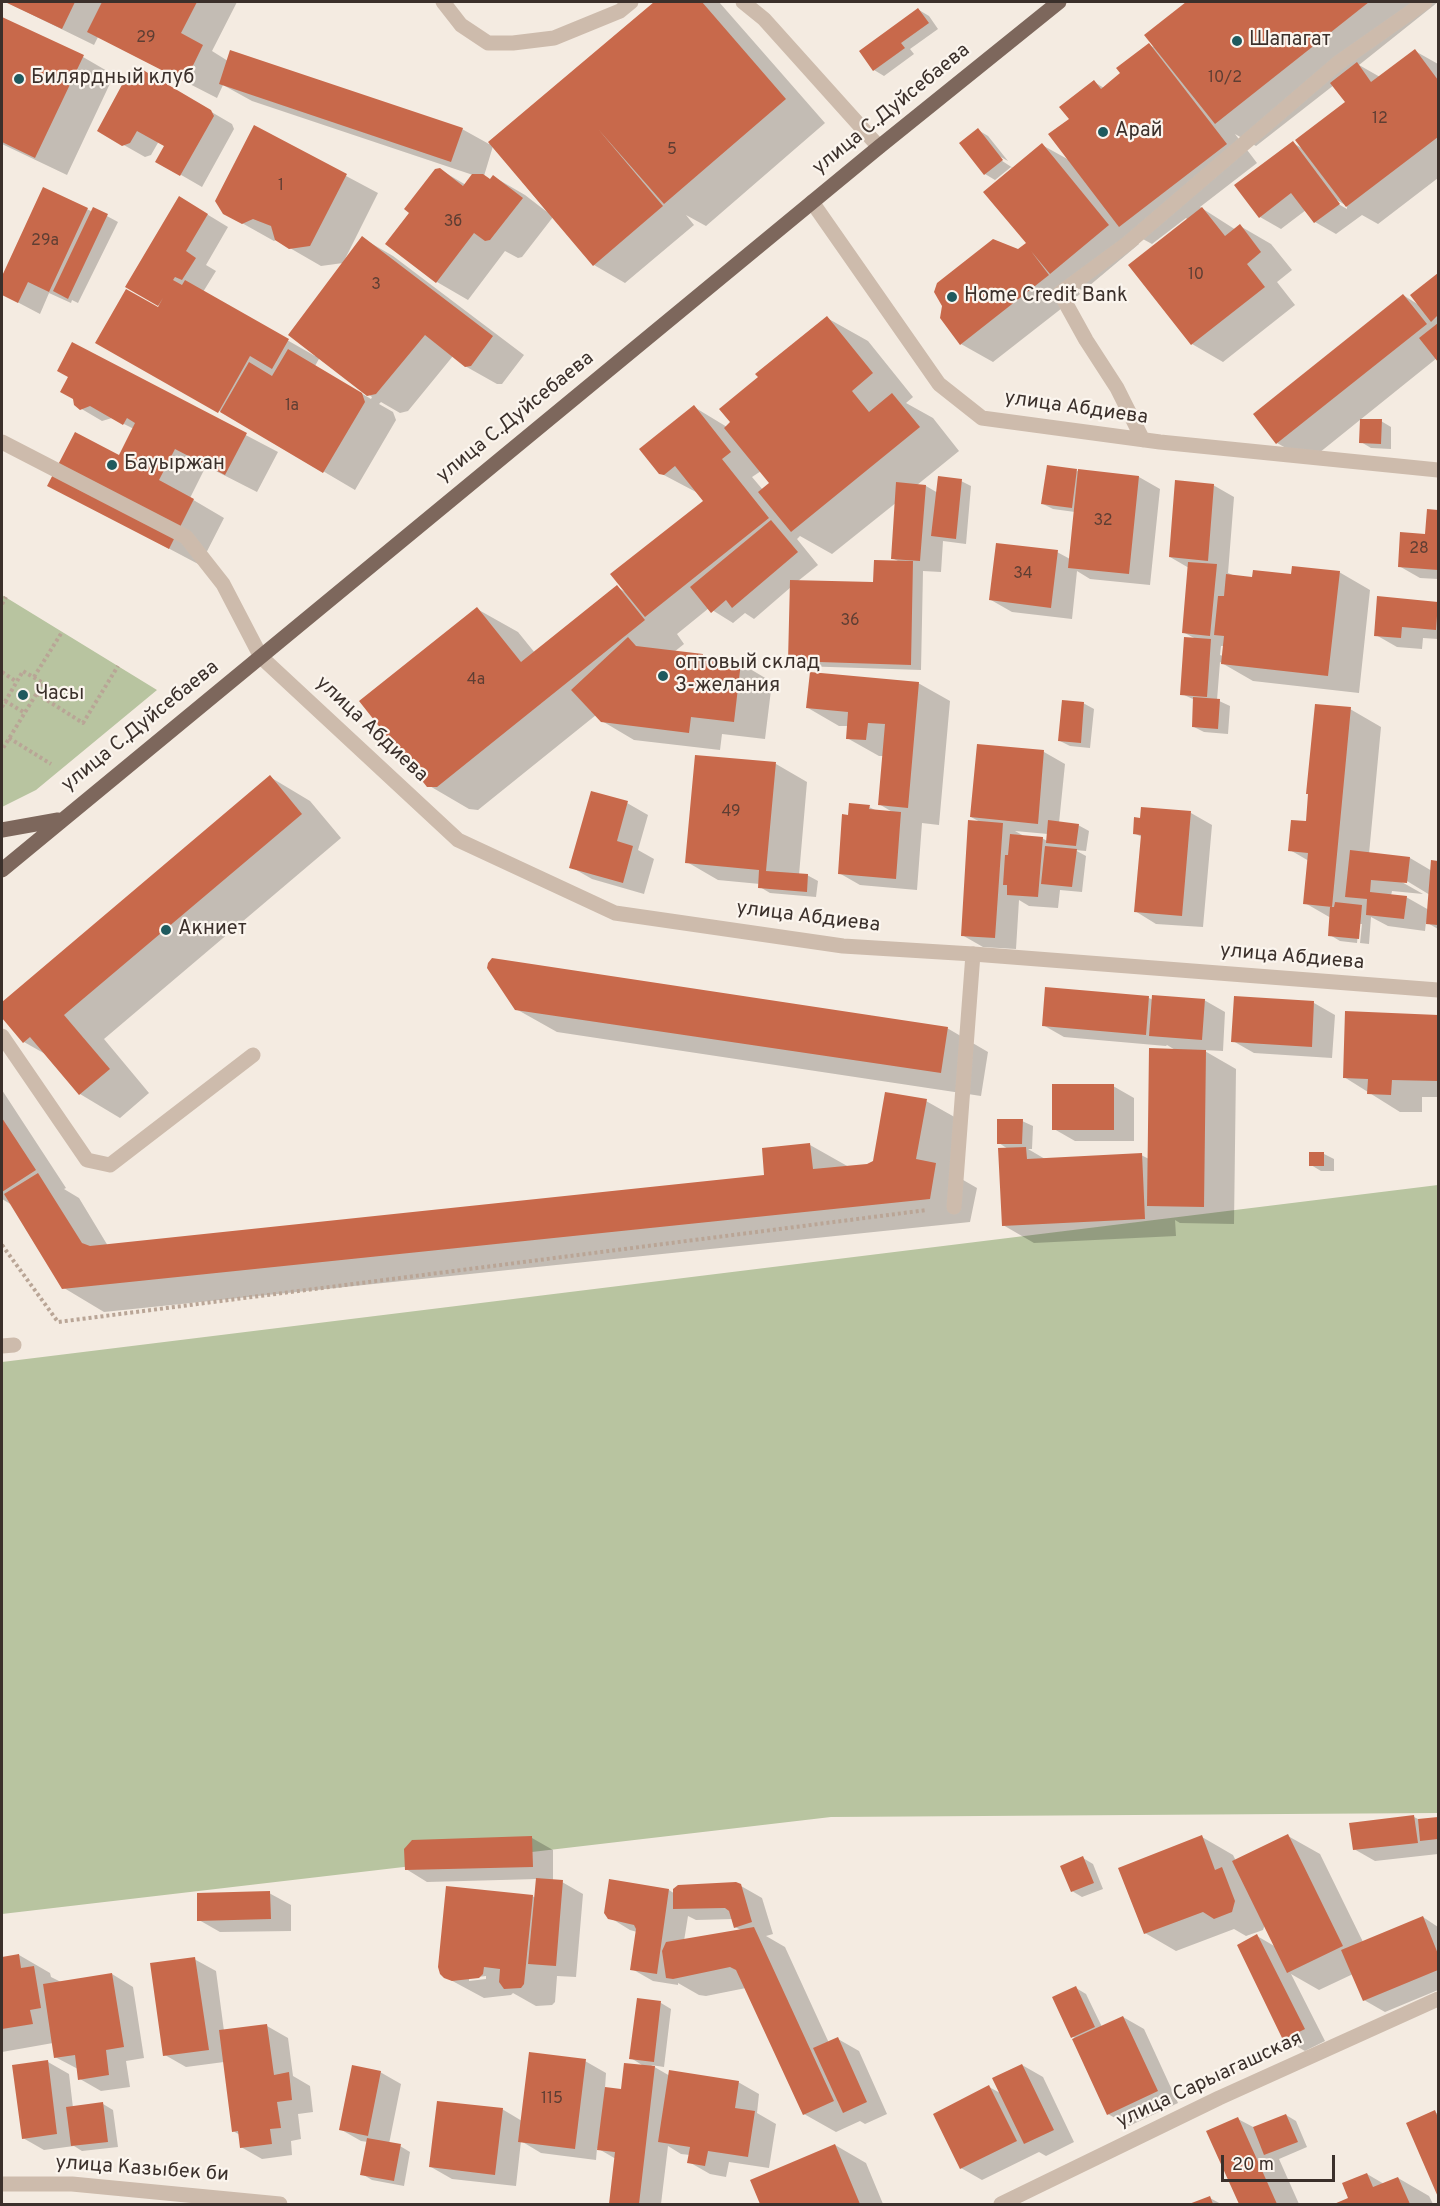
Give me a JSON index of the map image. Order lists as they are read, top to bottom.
{
  "streets": {
    "main road": ["улица С.Дуйсебаева"],
    "street": ["улица Абдиева", "улица Сарыагашская", "улица Казыбек би"]
  },
  "crossings": [
    ["улица С.Дуйсебаева", "улица Абдиева"]
  ],
  "places": [
    "Шапагат",
    "Билярдный клуб",
    "Арай",
    "Home Credit Bank",
    "Бауыржан",
    "оптовый склад 3-желания",
    "Часы",
    "Акниет"
  ],
  "house_numbers": [
    "29",
    "10/2",
    "12",
    "5",
    "1",
    "3б",
    "29а",
    "10",
    "3",
    "1а",
    "32",
    "28",
    "34",
    "36",
    "4а",
    "49",
    "115"
  ],
  "scale_bar": "20 m"
}
